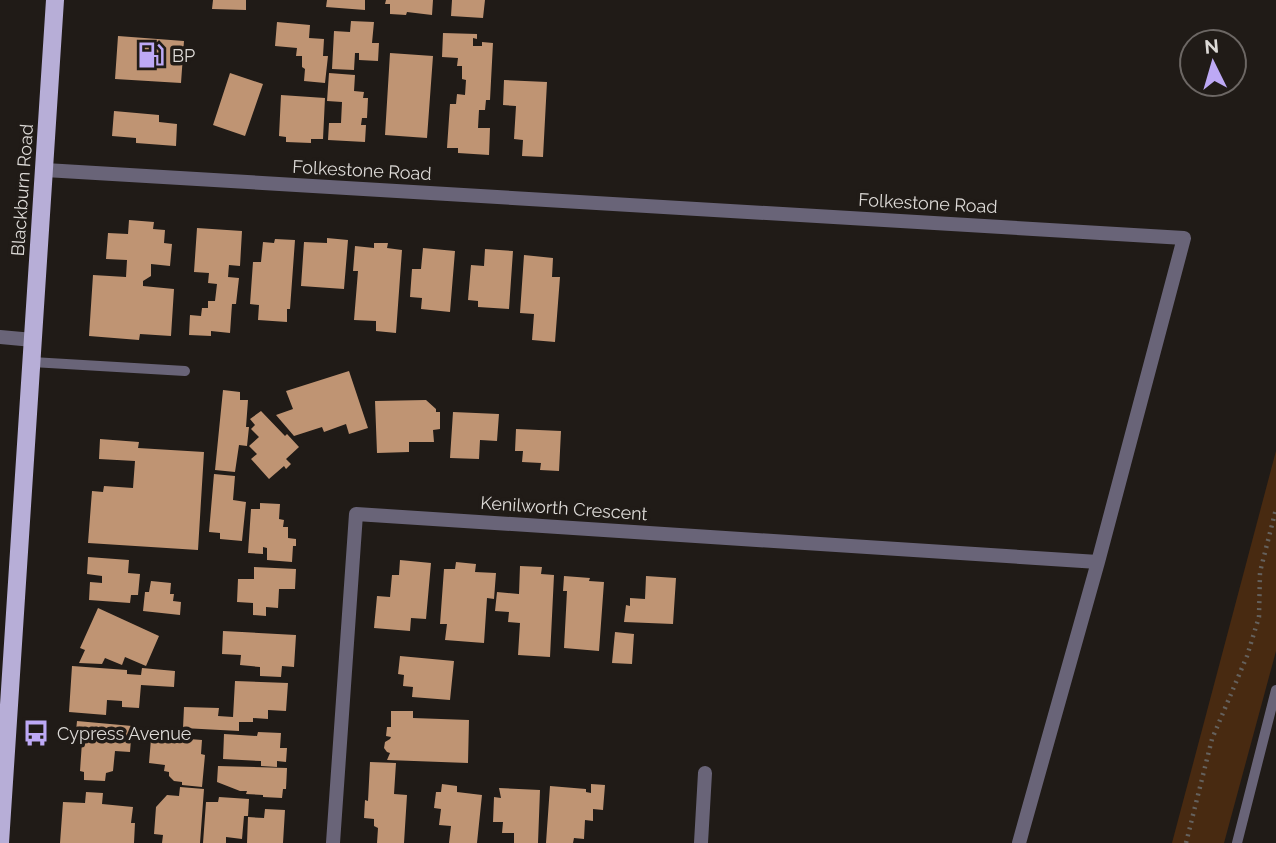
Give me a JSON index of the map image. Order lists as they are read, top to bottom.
{
  "streets": {
    "main road": ["Blackburn Road"],
    "street": ["Folkestone Road", "Kenilworth Crescent"]
  },
  "crossings": [
    ["Folkestone Road", "Blackburn Road"],
    ["Folkestone Road", "Kenilworth Crescent"]
  ],
  "places": {
    "fuel station": ["BP"],
    "bus stop": ["Cypress Avenue"]
  },
  "north": "top"
}
